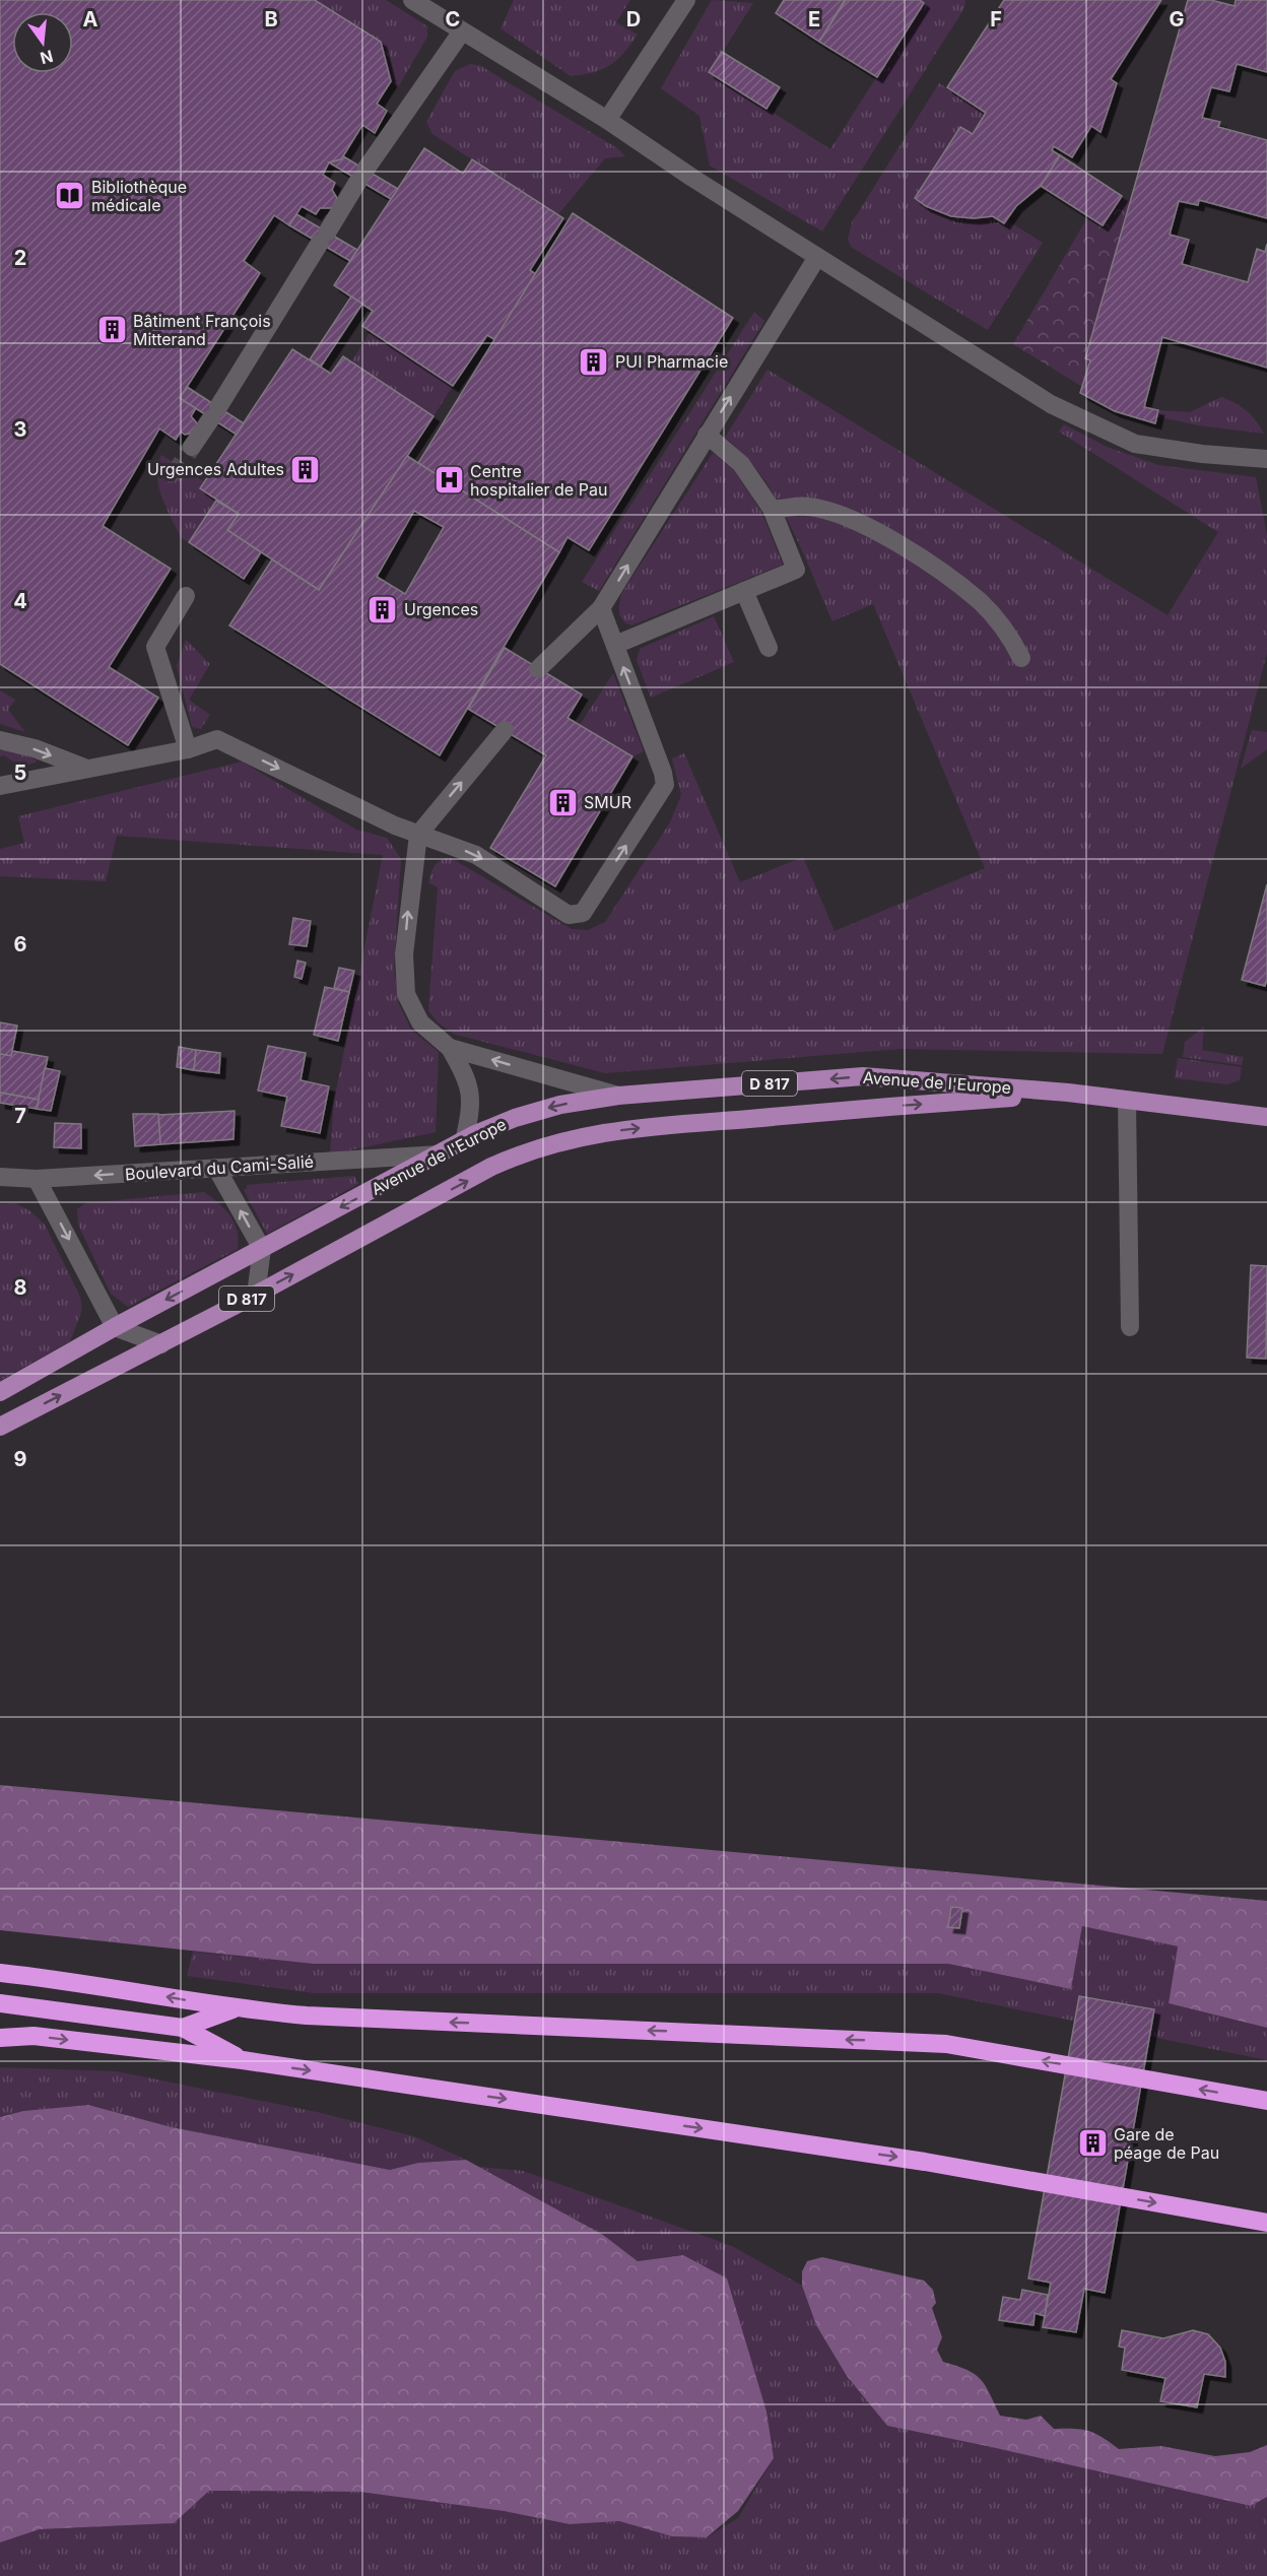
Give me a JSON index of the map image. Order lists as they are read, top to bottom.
{
  "streets": {
    "main road": ["Avenue de l'Europe", "D 817"],
    "street": ["Boulevard du Cami-Salié"]
  },
  "crossings": [
    ["Avenue de l'Europe", "Boulevard du Cami-Salié"]
  ],
  "one_way": ["Boulevard du Cami-Salié"],
  "places": {
    "library": ["Bibliothèque médicale"],
    "building": [
      "Bâtiment François Mitterand",
      "PUI Pharmacie",
      "Urgences Adultes",
      "Urgences",
      "SMUR",
      "Gare de péage de Pau"
    ],
    "hospital": ["Centre hospitalier de Pau"]
  },
  "north": "bottom",
  "grid": {
    "columns": [
      "A",
      "B",
      "C",
      "D",
      "E",
      "F",
      "G"
    ],
    "rows": [
      "2",
      "3",
      "4",
      "5",
      "6",
      "7",
      "8",
      "9"
    ]
  }
}
